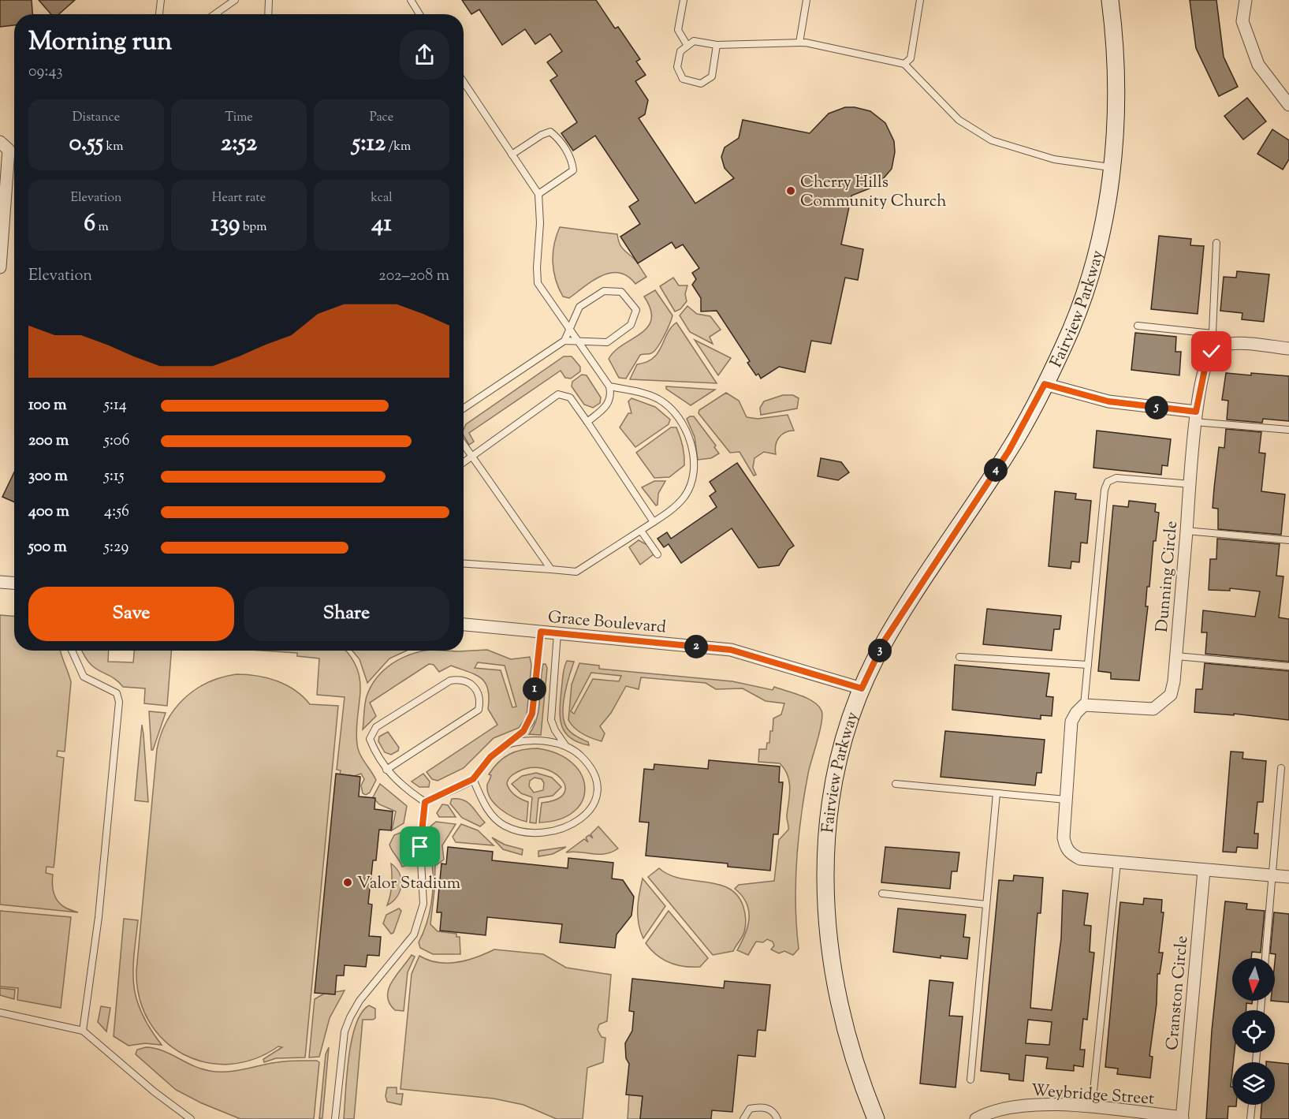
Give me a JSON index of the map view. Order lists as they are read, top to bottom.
{
  "streets": {
    "main road": ["Fairview Parkway"],
    "street": [
      "Dunning Circle",
      "Grace Boulevard",
      "Cranston Circle",
      "Weybridge Street"
    ]
  },
  "crossings": [
    ["Fairview Parkway", "Grace Boulevard"],
    ["Cranston Circle", "Weybridge Street"]
  ],
  "places": ["Cherry Hills Community Church", "Valor Stadium"],
  "north": "bottom",
  "page": {
    "heading": ["Morning run", "09:43"],
    "stats": [
      ["Distance", "0.55 km"],
      ["Time", "2:52"],
      ["Pace", "5:12 /km"],
      ["Elevation", "6 m"],
      ["Heart rate", "139 bpm"],
      ["kcal", "41"]
    ],
    "chart": ["Elevation", "202–208 m"],
    "list": [
      {
        "name": "100 m",
        "note": "5:14"
      },
      {
        "name": "200 m",
        "note": "5:06"
      },
      {
        "name": "300 m",
        "note": "5:15"
      },
      {
        "name": "400 m",
        "note": "4:56"
      },
      {
        "name": "500 m",
        "note": "5:29"
      }
    ],
    "pins": [
      "5",
      "4",
      "2",
      "3",
      "1"
    ],
    "buttons": ["Save", "Share"]
  }
}
